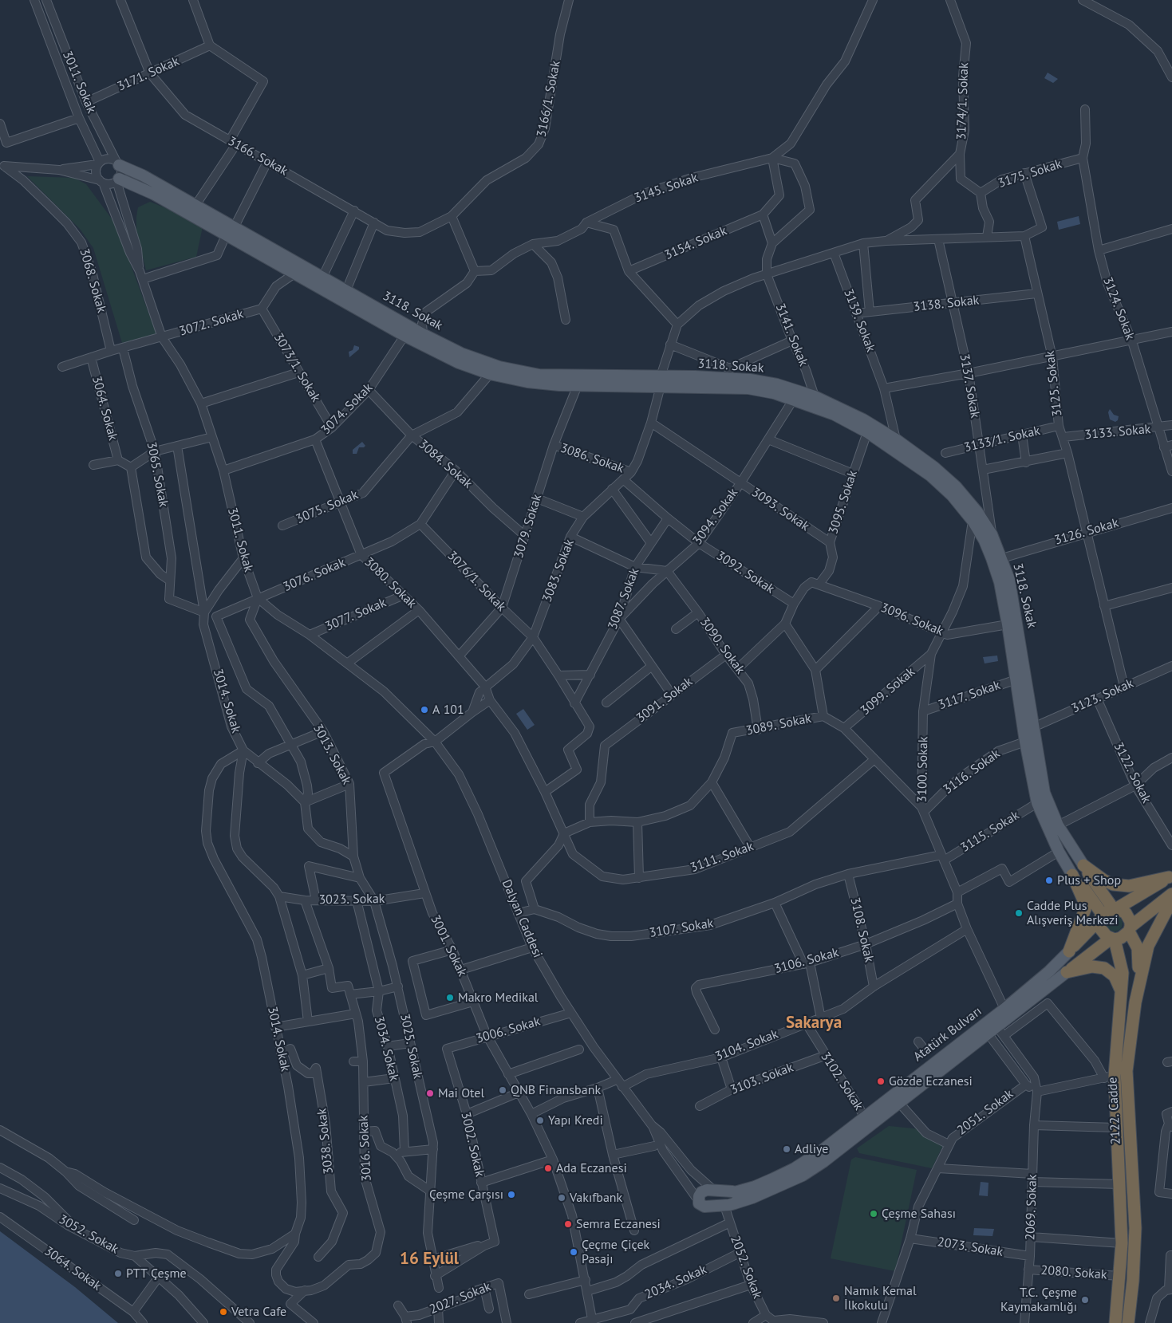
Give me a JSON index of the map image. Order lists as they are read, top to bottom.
{
  "streets": {
    "highway": ["2122. Cadde"],
    "main road": ["3118. Sokak", "Atatürk Bulvarı"],
    "street": [
      "3171. Sokak",
      "3011. Sokak",
      "3166/1. Sokak",
      "3174/1. Sokak",
      "3166. Sokak",
      "3175. Sokak",
      "3145. Sokak",
      "3154. Sokak",
      "3068. Sokak",
      "3138. Sokak",
      "3124. Sokak",
      "3139. Sokak",
      "3072. Sokak",
      "3141. Sokak",
      "3073/1. Sokak",
      "3125. Sokak",
      "3137. Sokak",
      "3064. Sokak",
      "3074. Sokak",
      "3133. Sokak",
      "3133/1. Sokak",
      "3086. Sokak",
      "3084. Sokak",
      "3065. Sokak",
      "3095. Sokak",
      "3075. Sokak",
      "3093. Sokak",
      "3094. Sokak",
      "3079. Sokak",
      "3126. Sokak",
      "3083. Sokak",
      "3092. Sokak",
      "3076. Sokak",
      "3076/1. Sokak",
      "3080. Sokak",
      "3087. Sokak",
      "3077. Sokak",
      "3096. Sokak",
      "3090. Sokak",
      "3099. Sokak",
      "3117. Sokak",
      "3123. Sokak",
      "3091. Sokak",
      "3014. Sokak",
      "3089. Sokak",
      "3013. Sokak",
      "3100. Sokak",
      "3116. Sokak",
      "3122. Sokak",
      "3115. Sokak",
      "3111. Sokak",
      "3023. Sokak",
      "Dalyan Caddesi",
      "3107. Sokak",
      "3108. Sokak",
      "3001. Sokak",
      "3106. Sokak",
      "3006. Sokak",
      "3104. Sokak",
      "3025. Sokak",
      "3034. Sokak",
      "3103. Sokak",
      "3102. Sokak",
      "2051. Sokak",
      "3038. Sokak",
      "3002. Sokak",
      "3016. Sokak",
      "2069. Sokak",
      "3052. Sokak",
      "2073. Sokak",
      "2052. Sokak",
      "2080. Sokak",
      "2034. Sokak",
      "2027. Sokak"
    ]
  },
  "crossings": [
    ["3171. Sokak", "3011. Sokak"],
    ["3171. Sokak", "3166. Sokak"],
    ["3011. Sokak", "3118. Sokak"],
    ["3011. Sokak", "3072. Sokak"],
    ["3011. Sokak", "3074. Sokak"],
    ["3011. Sokak", "3076. Sokak"],
    ["3011. Sokak", "3013. Sokak"],
    ["3166/1. Sokak", "3166. Sokak"],
    ["3175. Sokak", "3124. Sokak"],
    ["3138. Sokak", "3139. Sokak"],
    ["3138. Sokak", "3125. Sokak"],
    ["3138. Sokak", "3137. Sokak"],
    ["3124. Sokak", "3133. Sokak"],
    ["3118. Sokak", "3139. Sokak"],
    ["3118. Sokak", "3141. Sokak"],
    ["3118. Sokak", "3137. Sokak"],
    ["3118. Sokak", "3074. Sokak"],
    ["3118. Sokak", "3095. Sokak"],
    ["3118. Sokak", "3075. Sokak"],
    ["3118. Sokak", "3094. Sokak"],
    ["3118. Sokak", "3079. Sokak"],
    ["3118. Sokak", "3126. Sokak"],
    ["3118. Sokak", "3083. Sokak"],
    ["3118. Sokak", "3096. Sokak"],
    ["3118. Sokak", "3117. Sokak"],
    ["3118. Sokak", "3123. Sokak"],
    ["3118. Sokak", "3100. Sokak"],
    ["3118. Sokak", "3116. Sokak"],
    ["3118. Sokak", "3115. Sokak"],
    ["3072. Sokak", "3073/1. Sokak"],
    ["3073/1. Sokak", "3074. Sokak"],
    ["3125. Sokak", "3133. Sokak"],
    ["3125. Sokak", "3133/1. Sokak"],
    ["3125. Sokak", "3126. Sokak"],
    ["3125. Sokak", "3123. Sokak"],
    ["3137. Sokak", "3133/1. Sokak"],
    ["3074. Sokak", "3084. Sokak"],
    ["3074. Sokak", "3080. Sokak"],
    ["3086. Sokak", "3079. Sokak"],
    ["3086. Sokak", "3083. Sokak"],
    ["3084. Sokak", "3075. Sokak"],
    ["3084. Sokak", "3079. Sokak"],
    ["3084. Sokak", "3076. Sokak"],
    ["3065. Sokak", "3014. Sokak"],
    ["3095. Sokak", "3093. Sokak"],
    ["3095. Sokak", "3096. Sokak"],
    ["3075. Sokak", "3080. Sokak"],
    ["3093. Sokak", "3094. Sokak"],
    ["3093. Sokak", "3083. Sokak"],
    ["3094. Sokak", "3092. Sokak"],
    ["3094. Sokak", "3087. Sokak"],
    ["3094. Sokak", "3090. Sokak"],
    ["3079. Sokak", "3076/1. Sokak"],
    ["3079. Sokak", "3080. Sokak"],
    ["3083. Sokak", "3092. Sokak"],
    ["3083. Sokak", "3076/1. Sokak"],
    ["3083. Sokak", "3080. Sokak"],
    ["3083. Sokak", "Dalyan Caddesi"],
    ["3083. Sokak", "3001. Sokak"],
    ["3092. Sokak", "3087. Sokak"],
    ["3076. Sokak", "3076/1. Sokak"],
    ["3076. Sokak", "3080. Sokak"],
    ["3076. Sokak", "3013. Sokak"],
    ["3076/1. Sokak", "3087. Sokak"],
    ["3080. Sokak", "3077. Sokak"],
    ["3096. Sokak", "3100. Sokak"],
    ["3090. Sokak", "3091. Sokak"],
    ["3090. Sokak", "3089. Sokak"],
    ["3099. Sokak", "3089. Sokak"],
    ["3099. Sokak", "3100. Sokak"],
    ["3117. Sokak", "3100. Sokak"],
    ["3123. Sokak", "3122. Sokak"],
    ["3091. Sokak", "3089. Sokak"],
    ["3014. Sokak", "3038. Sokak"],
    ["3014. Sokak", "3016. Sokak"],
    ["3089. Sokak", "3100. Sokak"],
    ["3089. Sokak", "3116. Sokak"],
    ["3089. Sokak", "3111. Sokak"],
    ["3013. Sokak", "3023. Sokak"],
    ["3013. Sokak", "3025. Sokak"],
    ["3100. Sokak", "3116. Sokak"],
    ["3100. Sokak", "3115. Sokak"],
    ["3100. Sokak", "3107. Sokak"],
    ["3100. Sokak", "3106. Sokak"],
    ["3100. Sokak", "Atatürk Bulvarı"],
    ["3100. Sokak", "3104. Sokak"],
    ["3115. Sokak", "3107. Sokak"],
    ["3023. Sokak", "3001. Sokak"],
    ["3023. Sokak", "3025. Sokak"],
    ["3023. Sokak", "3034. Sokak"],
    ["Dalyan Caddesi", "3006. Sokak"],
    ["Dalyan Caddesi", "3104. Sokak"],
    ["3107. Sokak", "3108. Sokak"],
    ["3108. Sokak", "3106. Sokak"],
    ["3108. Sokak", "3104. Sokak"],
    ["3001. Sokak", "3006. Sokak"],
    ["3001. Sokak", "2034. Sokak"],
    ["3006. Sokak", "3002. Sokak"],
    ["Atatürk Bulvarı", "3102. Sokak"],
    ["Atatürk Bulvarı", "2052. Sokak"],
    ["3104. Sokak", "3102. Sokak"],
    ["3103. Sokak", "3102. Sokak"],
    ["2122. Cadde", "2080. Sokak"],
    ["2051. Sokak", "2073. Sokak"],
    ["2069. Sokak", "2073. Sokak"],
    ["2069. Sokak", "2080. Sokak"],
    ["2052. Sokak", "2034. Sokak"]
  ],
  "districts": ["Sakarya", "16 Eylül"],
  "places": [
    "A 101",
    "Plus + Shop",
    "Cadde Plus Alışveriş Merkezi",
    "Makro Medikal",
    "Gözde Eczanesi",
    "QNB Finansbank",
    "Mai Otel",
    "Yapı Kredi",
    "Adliye",
    "Ada Eczanesi",
    "Çeșme Çarșısı",
    "Vakıfbank",
    "Çeşme Sahası",
    "Semra Eczanesi",
    "Çeçme Çiçek Pasajı",
    "PTT Çeşme",
    "Namık Kemal İlkokulu",
    "T.C. Çeşme Kaymakamlığı",
    "Vetra Cafe"
  ]
}
